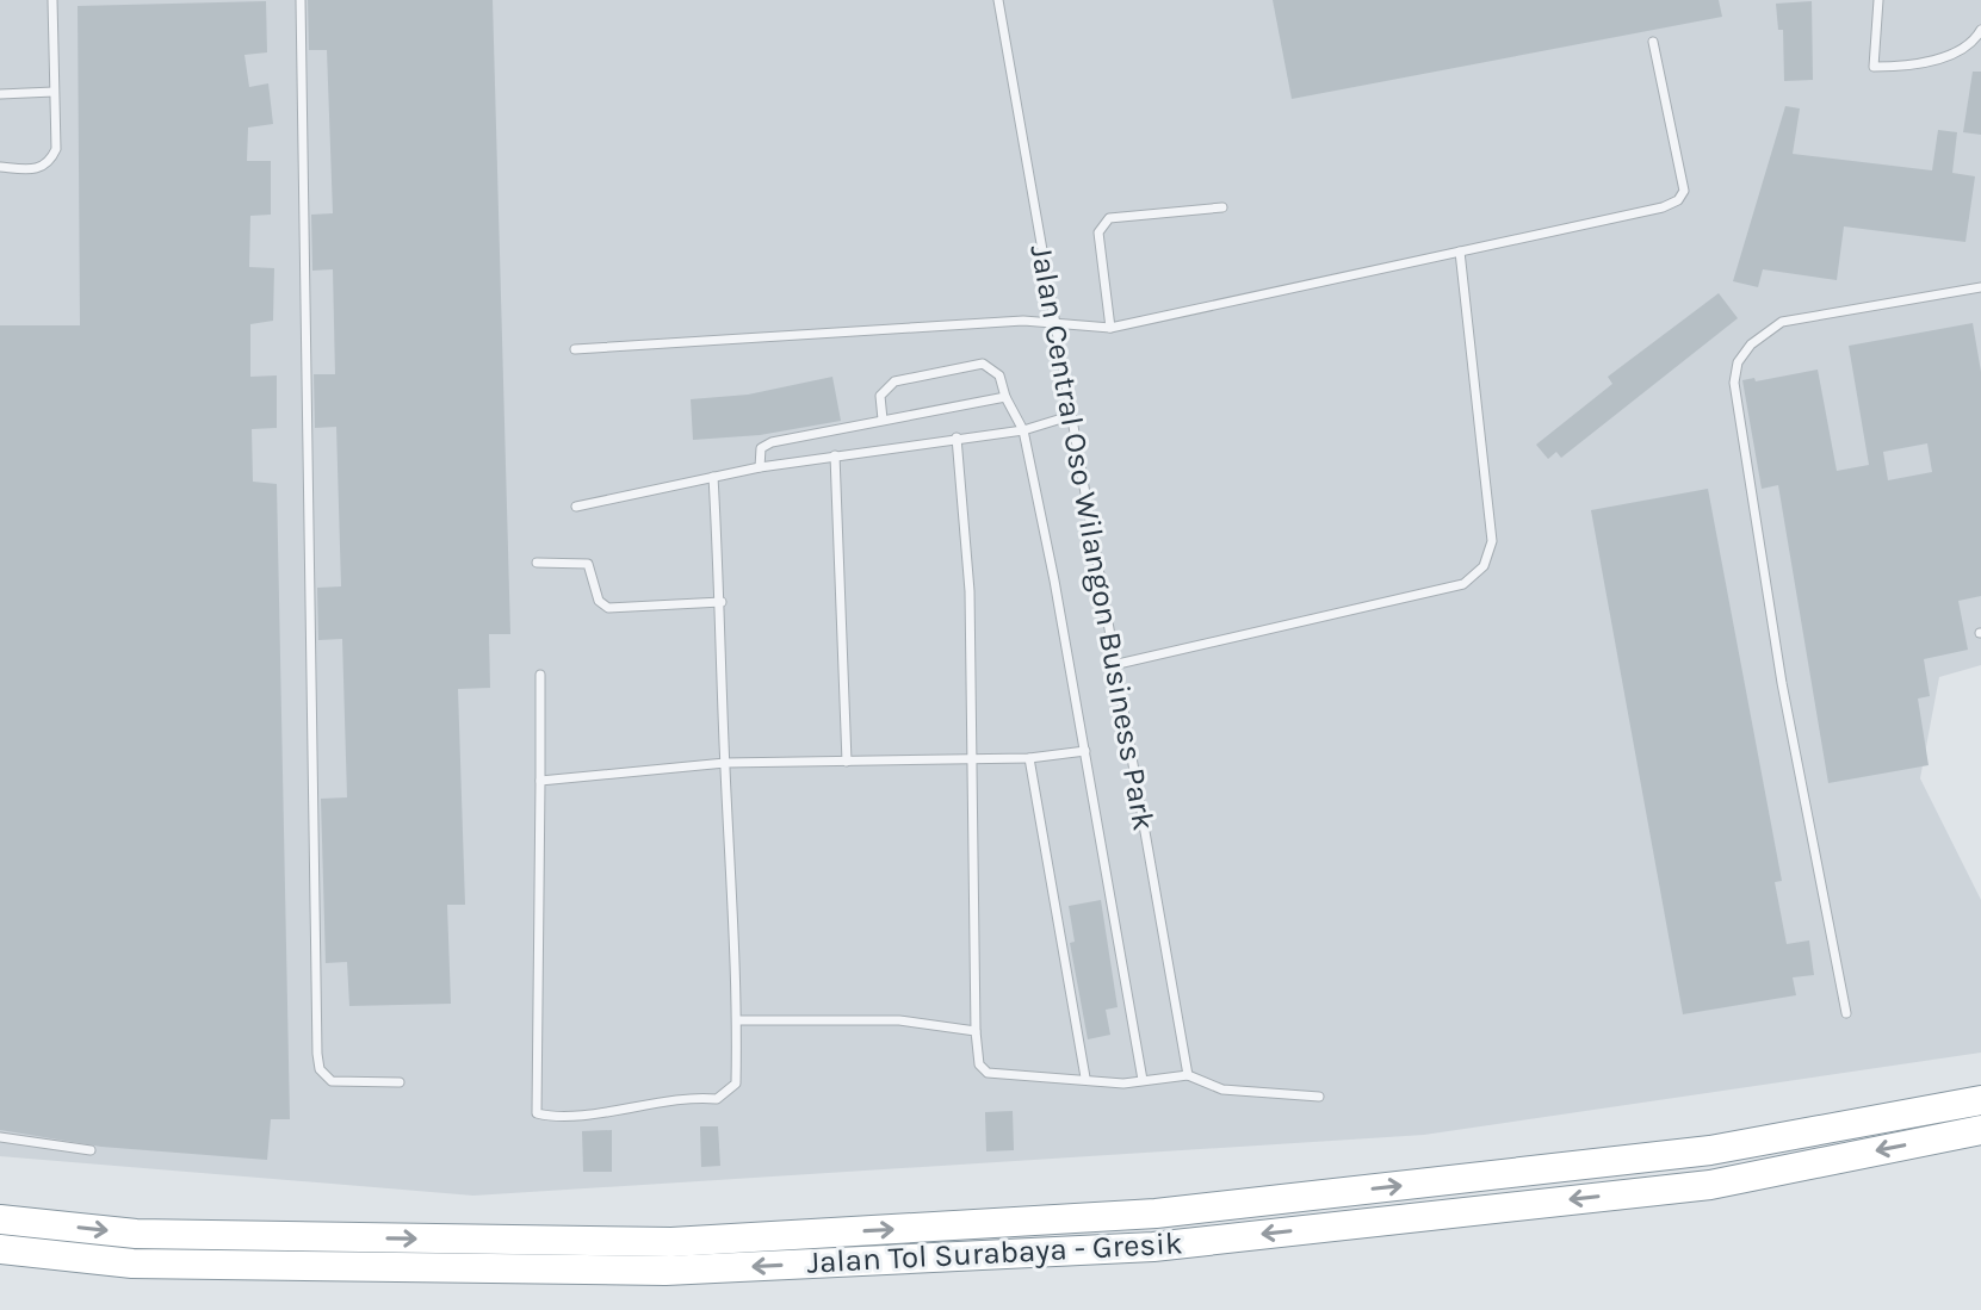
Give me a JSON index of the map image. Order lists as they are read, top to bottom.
{
  "streets": {
    "highway": ["Jalan Tol Surabaya - Gresik"],
    "lane": ["Jalan Central Oso Wilangon Business Park"]
  }
}
